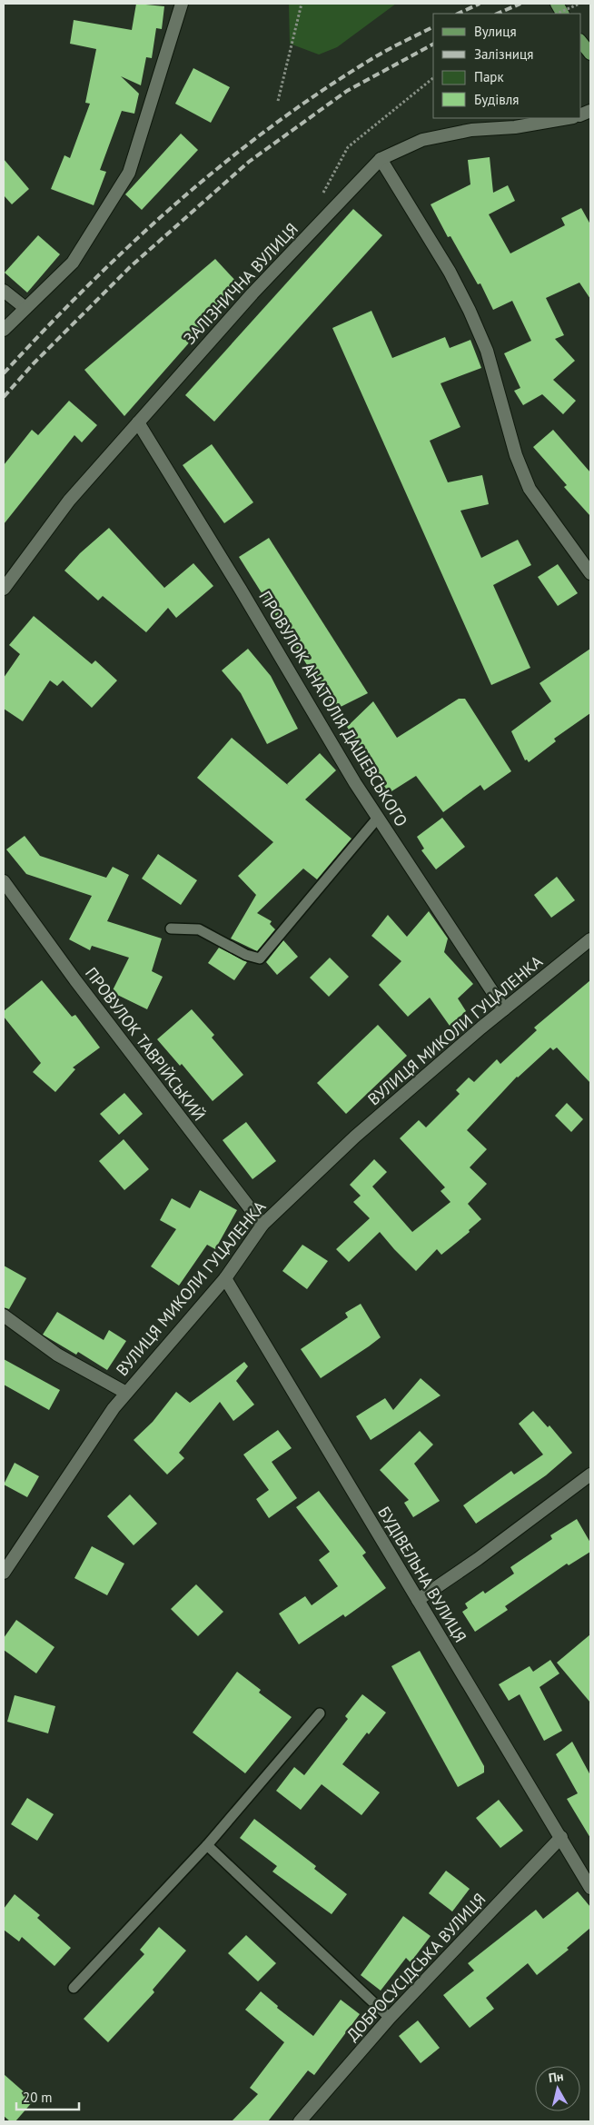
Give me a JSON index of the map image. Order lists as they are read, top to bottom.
{
  "streets": {
    "street": [
      "ЗАЛІЗНИЧНА ВУЛИЦЯ",
      "ПРОВУЛОК АНАТОЛІЯ ДАШЕВСЬКОГО",
      "ВУЛИЦЯ МИКОЛИ ГУЦАЛЕНКА",
      "ПРОВУЛОК ТАВРІЙСЬКИЙ",
      "БУДІВЕЛЬНА ВУЛИЦЯ",
      "ДОБРОСУСІДСЬКА ВУЛИЦЯ"
    ]
  },
  "crossings": [
    ["ЗАЛІЗНИЧНА ВУЛИЦЯ", "ПРОВУЛОК АНАТОЛІЯ ДАШЕВСЬКОГО"],
    ["ПРОВУЛОК АНАТОЛІЯ ДАШЕВСЬКОГО", "ВУЛИЦЯ МИКОЛИ ГУЦАЛЕНКА"],
    ["ВУЛИЦЯ МИКОЛИ ГУЦАЛЕНКА", "ПРОВУЛОК ТАВРІЙСЬКИЙ"],
    ["ВУЛИЦЯ МИКОЛИ ГУЦАЛЕНКА", "БУДІВЕЛЬНА ВУЛИЦЯ"],
    ["БУДІВЕЛЬНА ВУЛИЦЯ", "ДОБРОСУСІДСЬКА ВУЛИЦЯ"]
  ],
  "legend": [
    "Вулиця",
    "Залізниця",
    "Парк",
    "Будівля"
  ],
  "scale_bar": "20 m",
  "north": "top"
}
